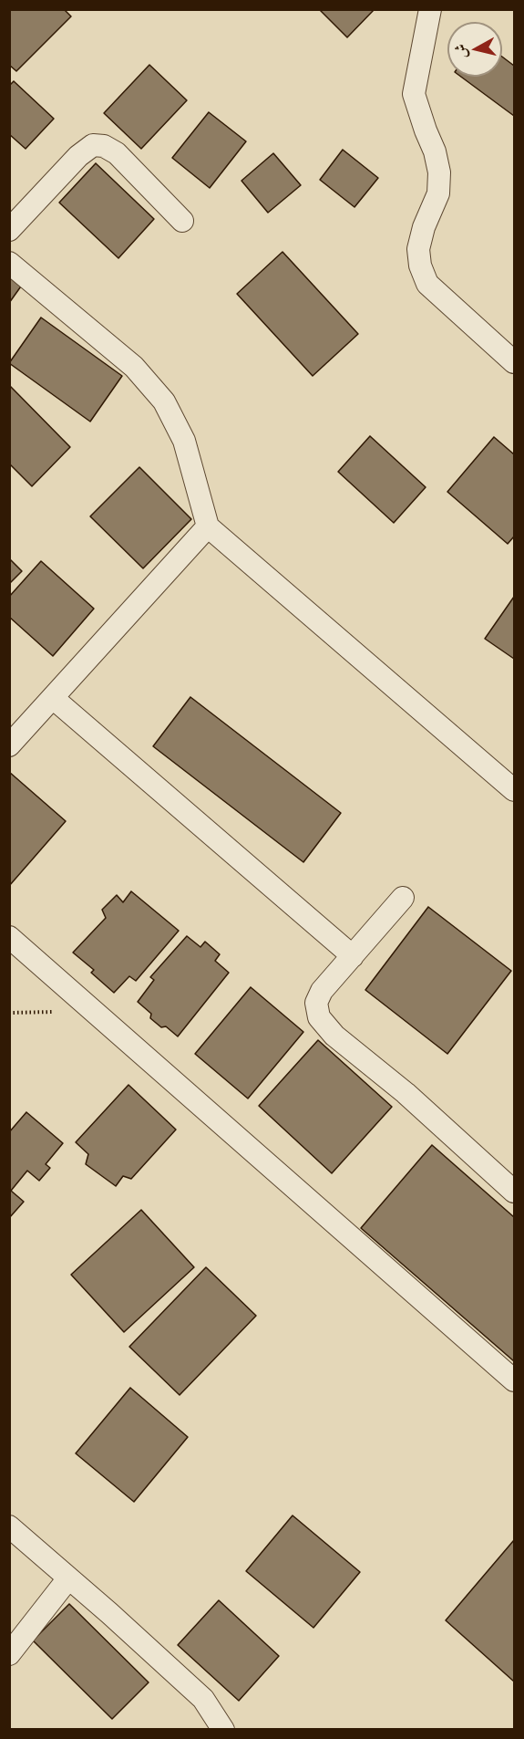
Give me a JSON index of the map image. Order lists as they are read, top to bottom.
{
  "north": "left"
}
